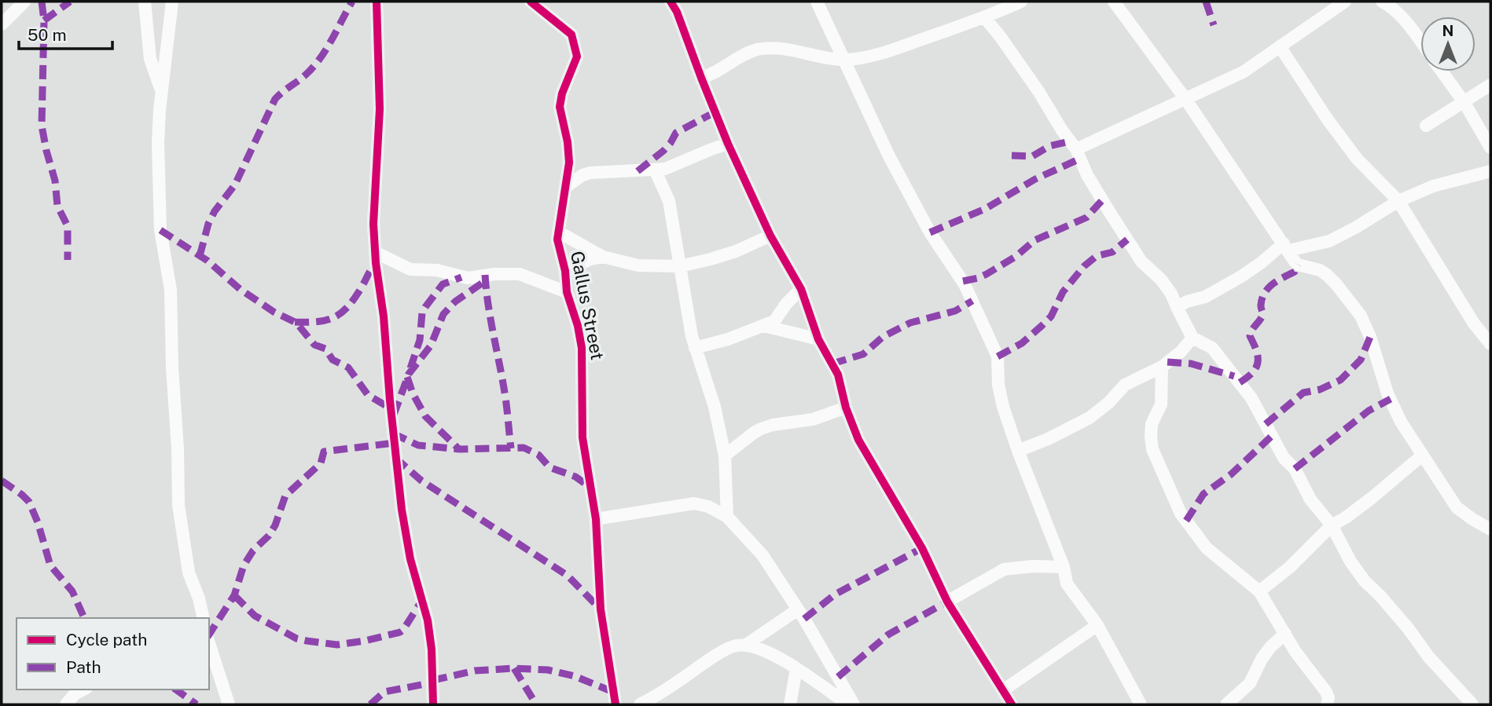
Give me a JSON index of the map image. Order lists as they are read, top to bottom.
{
  "streets": {
    "street": ["Gallus Street"]
  },
  "legend": ["Cycle path", "Path"],
  "scale_bar": "50 m",
  "north": "top"
}
